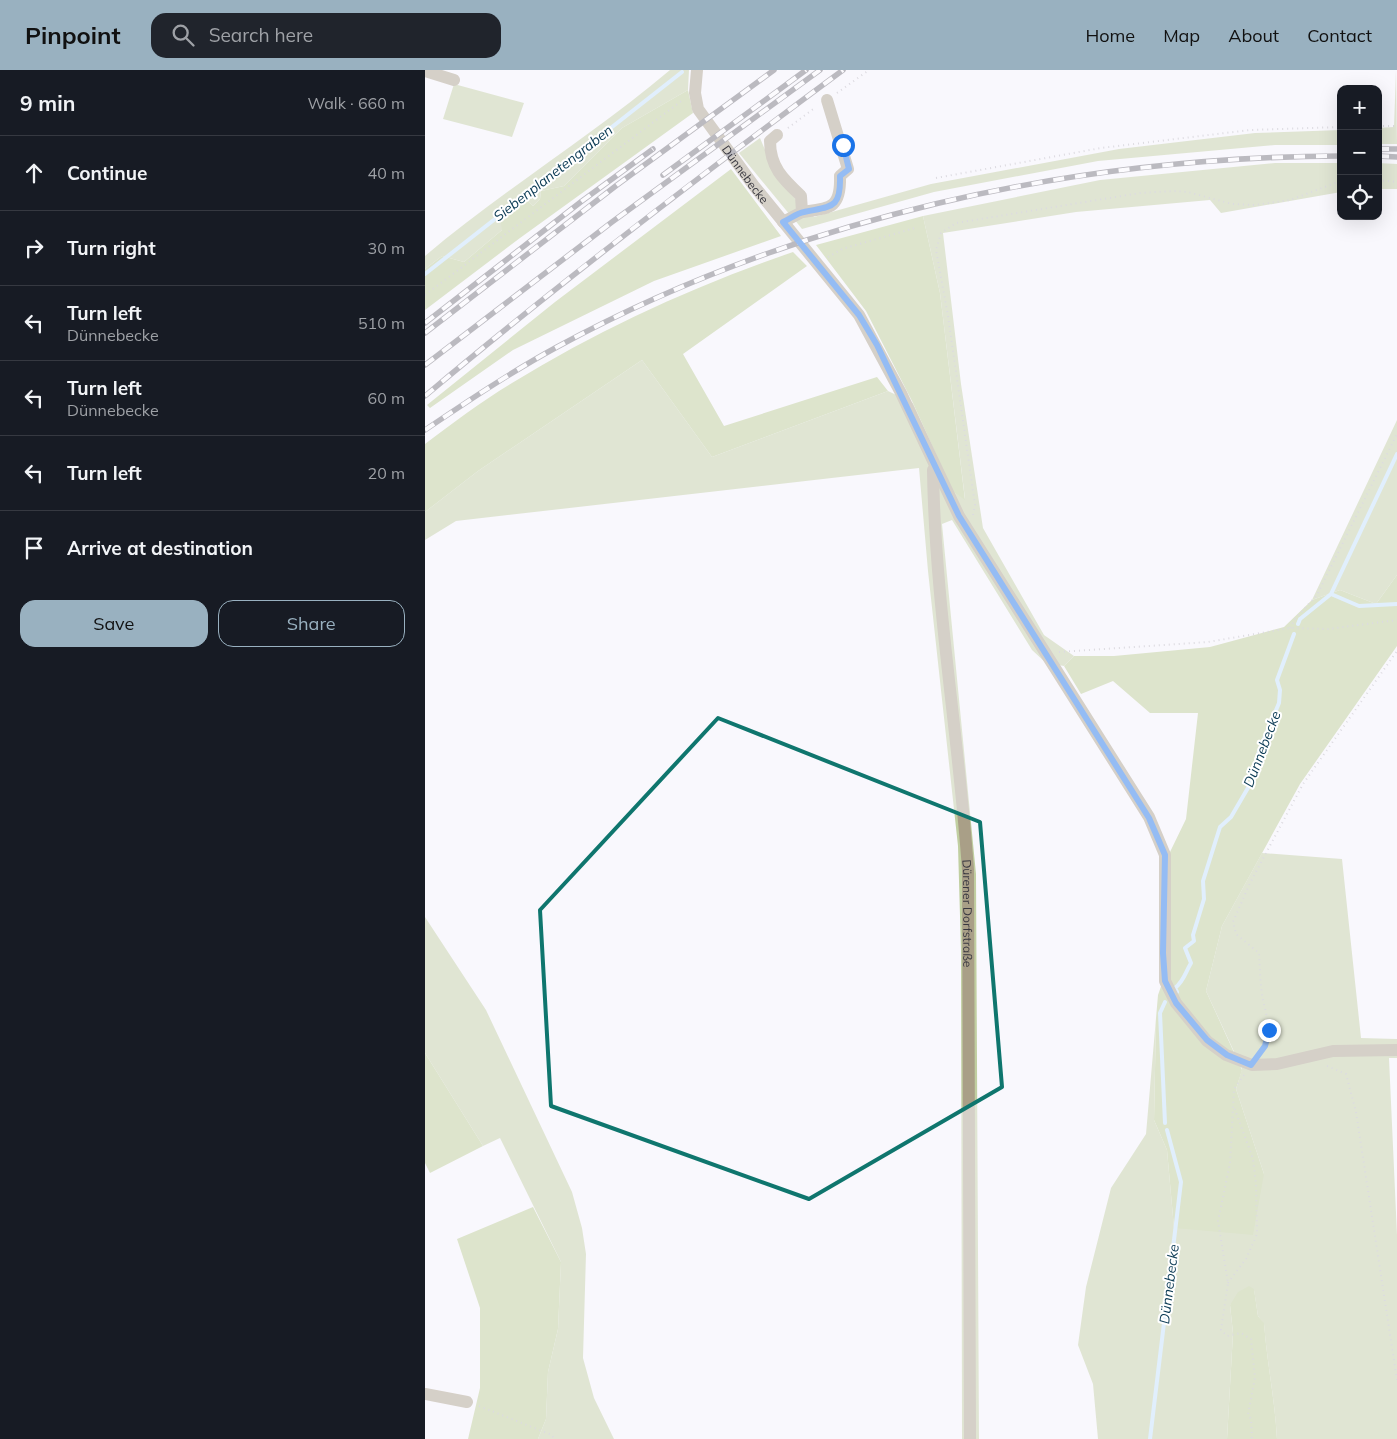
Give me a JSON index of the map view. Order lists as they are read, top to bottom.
{
  "streets": {
    "street": ["Dünnebecke", "Dürener Dorfstraße"]
  },
  "crossings": [
    ["Dünnebecke", "Dürener Dorfstraße"]
  ],
  "water": ["Siebenplanetengraben", "Dünnebecke"],
  "page": {
    "header": "Pinpoint",
    "search": "Search here",
    "nav": [
      "Home",
      "Map",
      "About",
      "Contact"
    ],
    "heading": ["9 min", "Walk · 660 m"],
    "map_buttons": ["+", "−"],
    "list": [
      ["Continue", "40 m"],
      ["Turn right", "30 m"],
      ["Turn left", "Dünnebecke", "510 m"],
      ["Turn left", "Dünnebecke", "60 m"],
      ["Turn left", "20 m"],
      "Arrive at destination"
    ],
    "buttons": ["Save", "Share"]
  }
}
